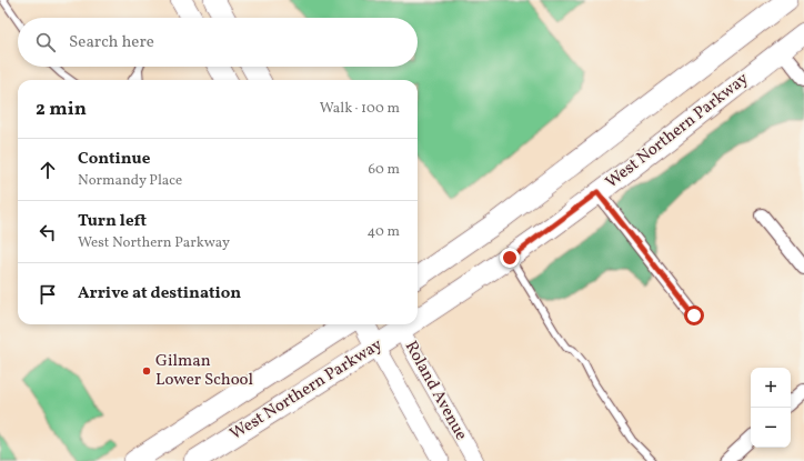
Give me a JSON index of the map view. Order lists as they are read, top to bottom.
{
  "streets": {
    "main road": ["West Northern Parkway", "Roland Avenue"]
  },
  "crossings": [
    ["West Northern Parkway", "Roland Avenue"]
  ],
  "places": ["Gilman Lower School"],
  "page": {
    "search": "Search here",
    "heading": ["2 min", "Walk · 100 m"],
    "list": [
      ["Continue", "Normandy Place", "60 m"],
      ["Turn left", "West Northern Parkway", "40 m"],
      "Arrive at destination"
    ],
    "map_buttons": ["+", "−"]
  }
}
